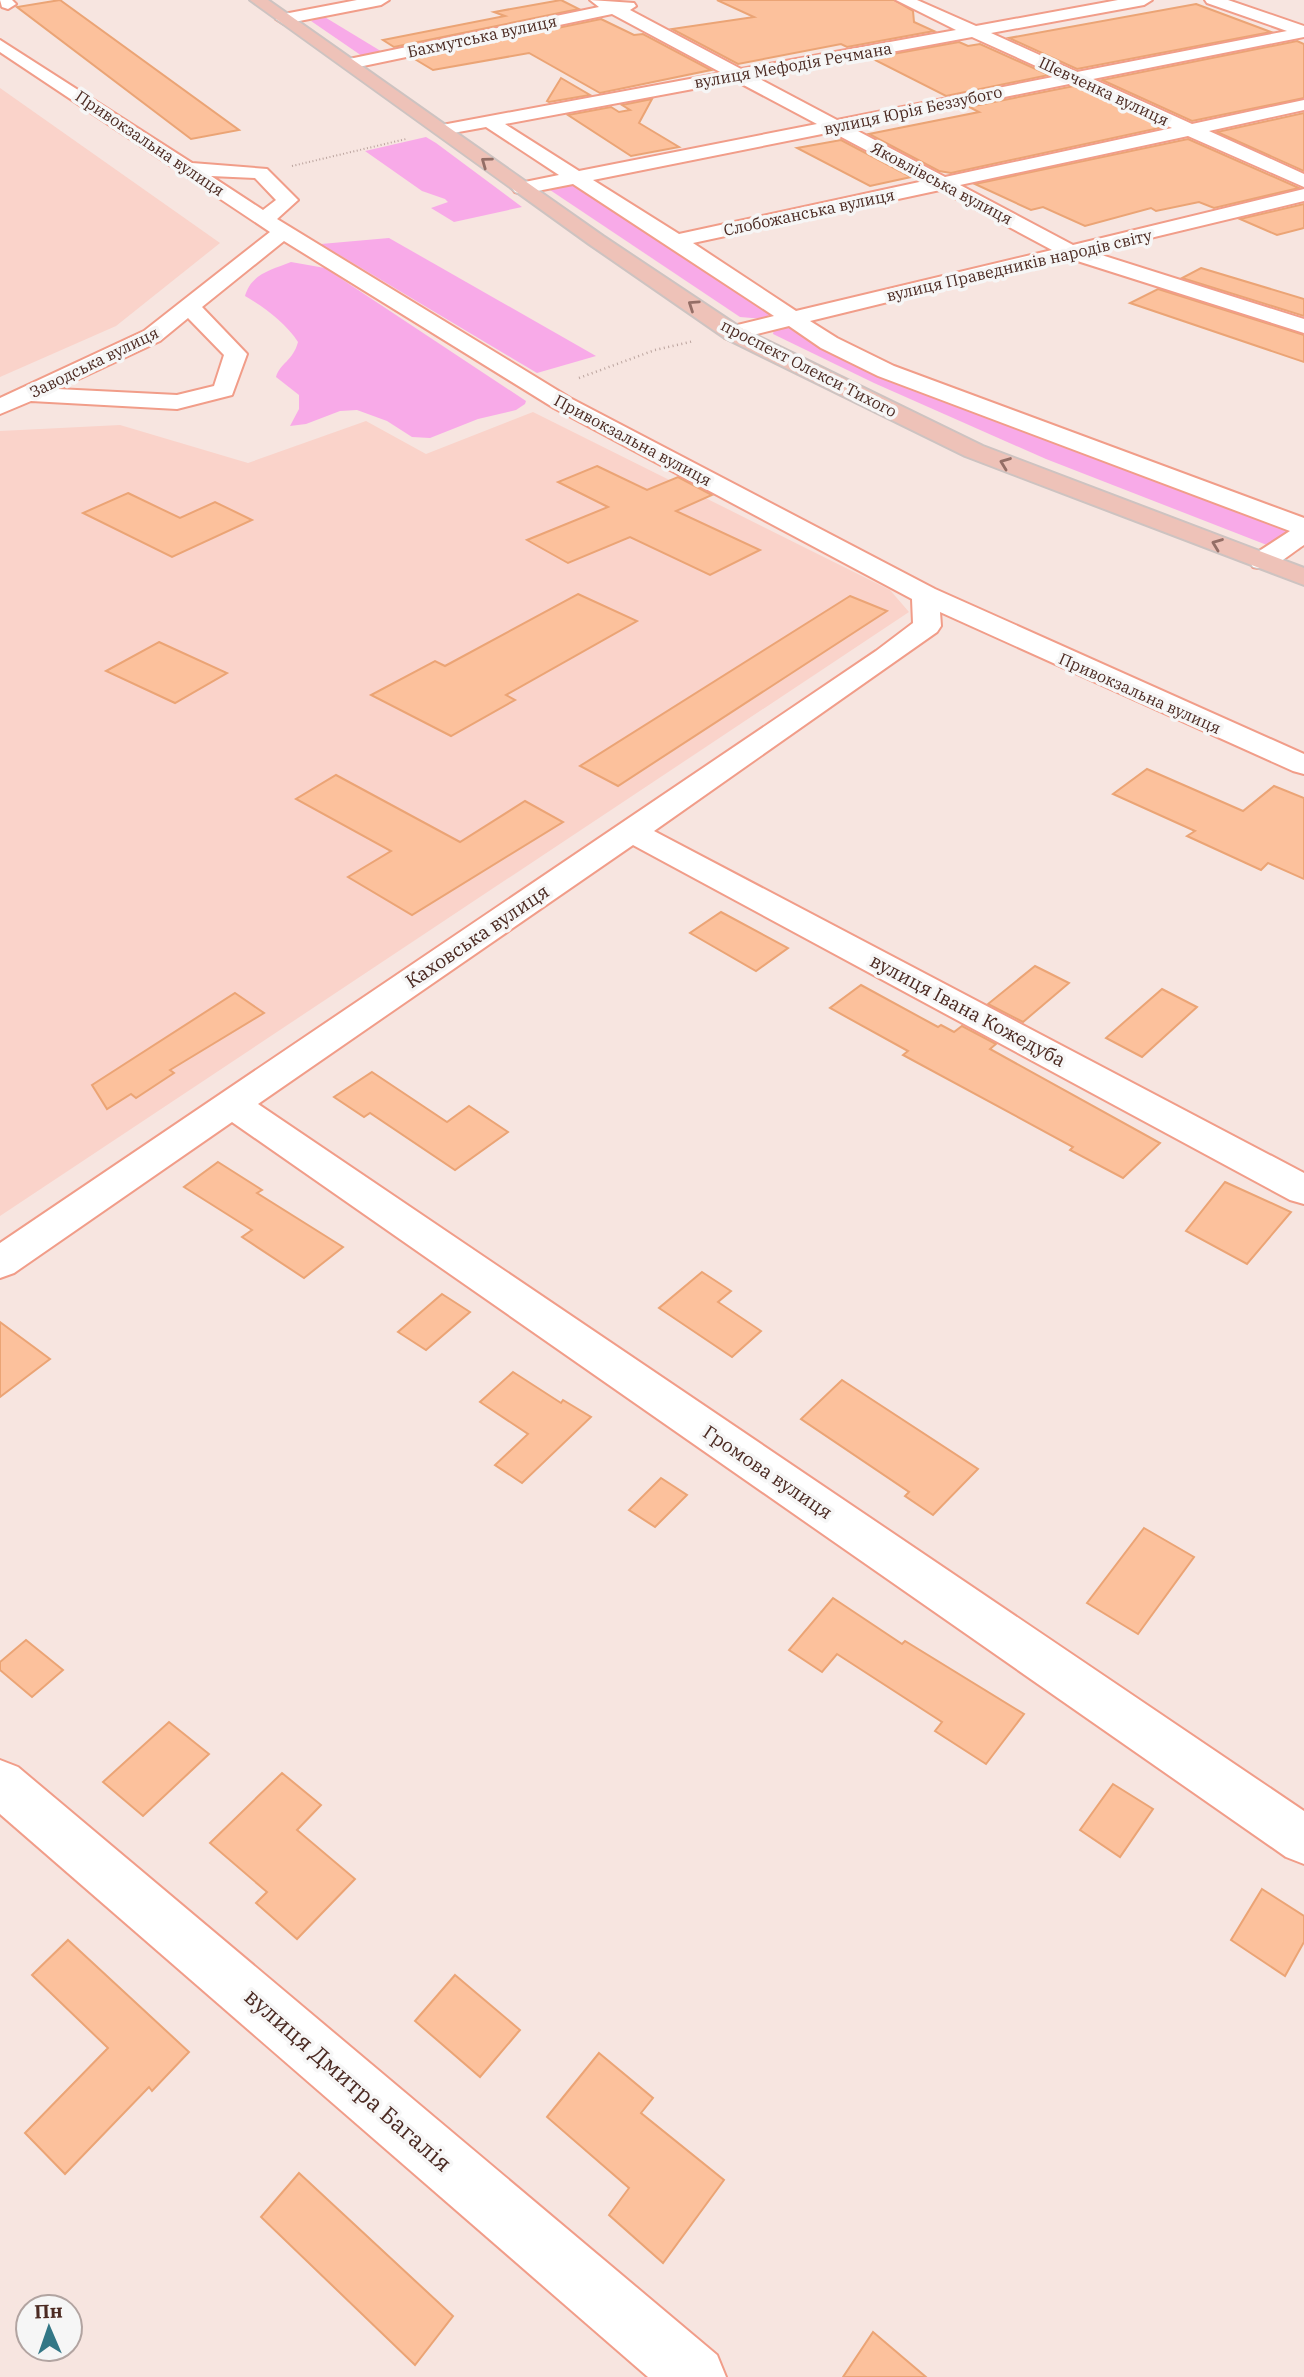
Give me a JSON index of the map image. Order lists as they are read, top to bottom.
{
  "streets": {
    "main road": ["проспект Олекси Тихого"],
    "street": [
      "Бахмутська вулиця",
      "вулиця Мефодія Речмана",
      "Шевченка вулиця",
      "вулиця Юрія Беззубого",
      "Привокзальна вулиця",
      "Яковлівська вулиця",
      "Слобожанська вулиця",
      "вулиця Праведників народів світу",
      "Заводська вулиця",
      "Каховська вулиця",
      "вулиця Івана Кожедуба",
      "Громова вулиця",
      "вулиця Дмитра Багалія"
    ]
  },
  "crossings": [
    ["Бахмутська вулиця", "Яковлівська вулиця"],
    ["Бахмутська вулиця", "проспект Олекси Тихого"],
    ["вулиця Мефодія Речмана", "Шевченка вулиця"],
    ["вулиця Мефодія Речмана", "Яковлівська вулиця"],
    ["вулиця Мефодія Речмана", "проспект Олекси Тихого"],
    ["Шевченка вулиця", "вулиця Юрія Беззубого"],
    ["Шевченка вулиця", "Слобожанська вулиця"],
    ["вулиця Юрія Беззубого", "Яковлівська вулиця"],
    ["вулиця Юрія Беззубого", "проспект Олекси Тихого"],
    ["Привокзальна вулиця", "Заводська вулиця"],
    ["Привокзальна вулиця", "Каховська вулиця"],
    ["Яковлівська вулиця", "Слобожанська вулиця"],
    ["Яковлівська вулиця", "вулиця Праведників народів світу"],
    ["вулиця Праведників народів світу", "проспект Олекси Тихого"],
    ["Каховська вулиця", "вулиця Івана Кожедуба"],
    ["Каховська вулиця", "Громова вулиця"]
  ],
  "one_way": ["проспект Олекси Тихого"],
  "north": "top"
}
